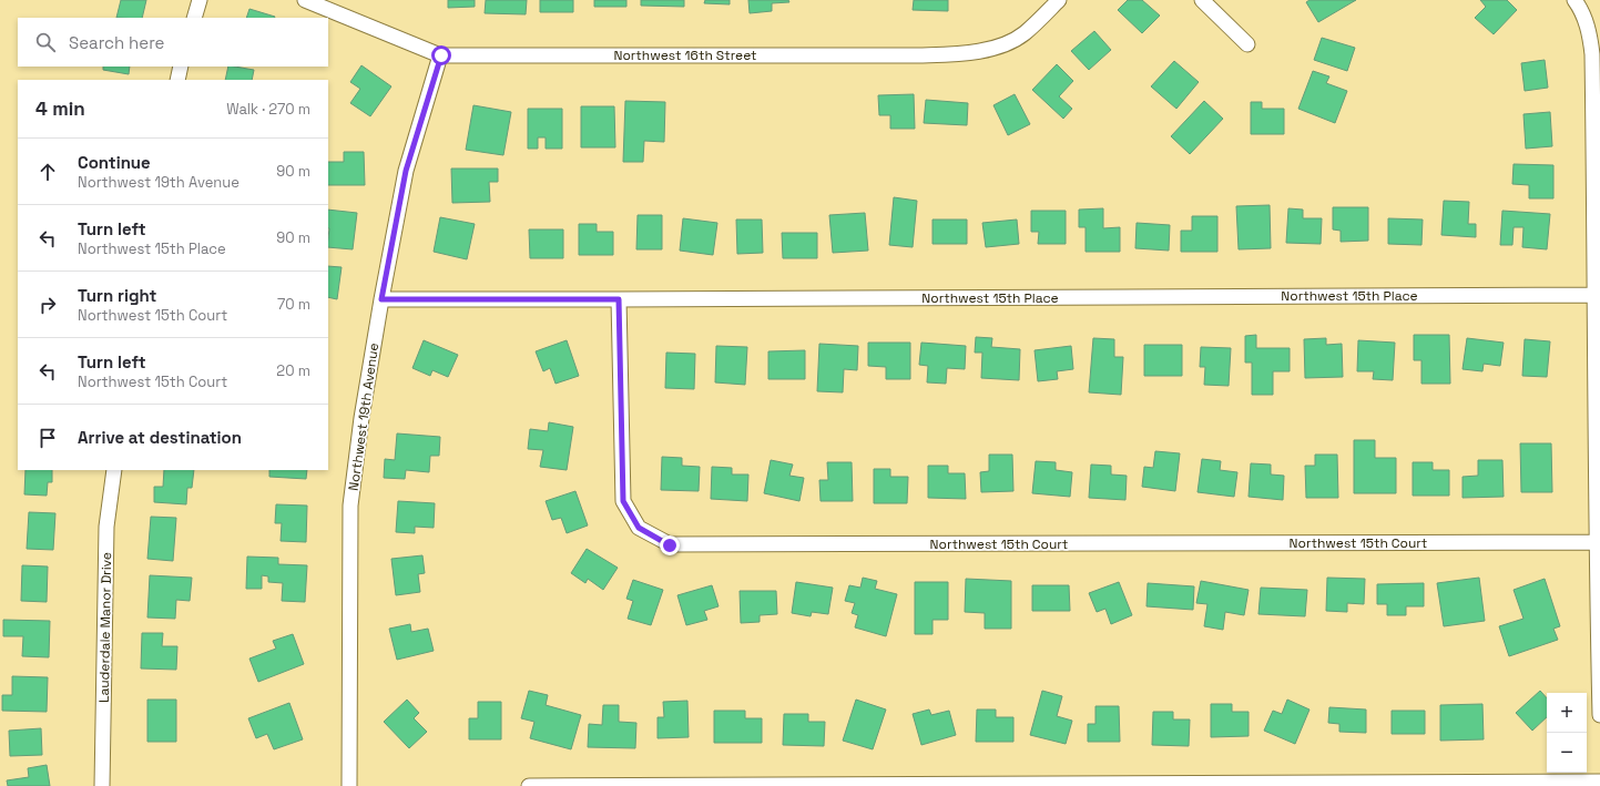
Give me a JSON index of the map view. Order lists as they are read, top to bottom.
{
  "streets": {
    "street": [
      "Northwest 16th Street",
      "Northwest 15th Place",
      "Northwest 19th Avenue",
      "Northwest 15th Court",
      "Lauderdale Manor Drive"
    ]
  },
  "crossings": [
    ["Northwest 16th Street", "Northwest 19th Avenue"],
    ["Northwest 15th Place", "Northwest 19th Avenue"],
    ["Northwest 15th Place", "Northwest 15th Court"]
  ],
  "page": {
    "search": "Search here",
    "heading": ["4 min", "Walk · 270 m"],
    "list": [
      ["Continue", "Northwest 19th Avenue", "90 m"],
      ["Turn left", "Northwest 15th Place", "90 m"],
      ["Turn right", "Northwest 15th Court", "70 m"],
      ["Turn left", "Northwest 15th Court", "20 m"],
      "Arrive at destination"
    ],
    "map_buttons": ["+", "−"]
  }
}
